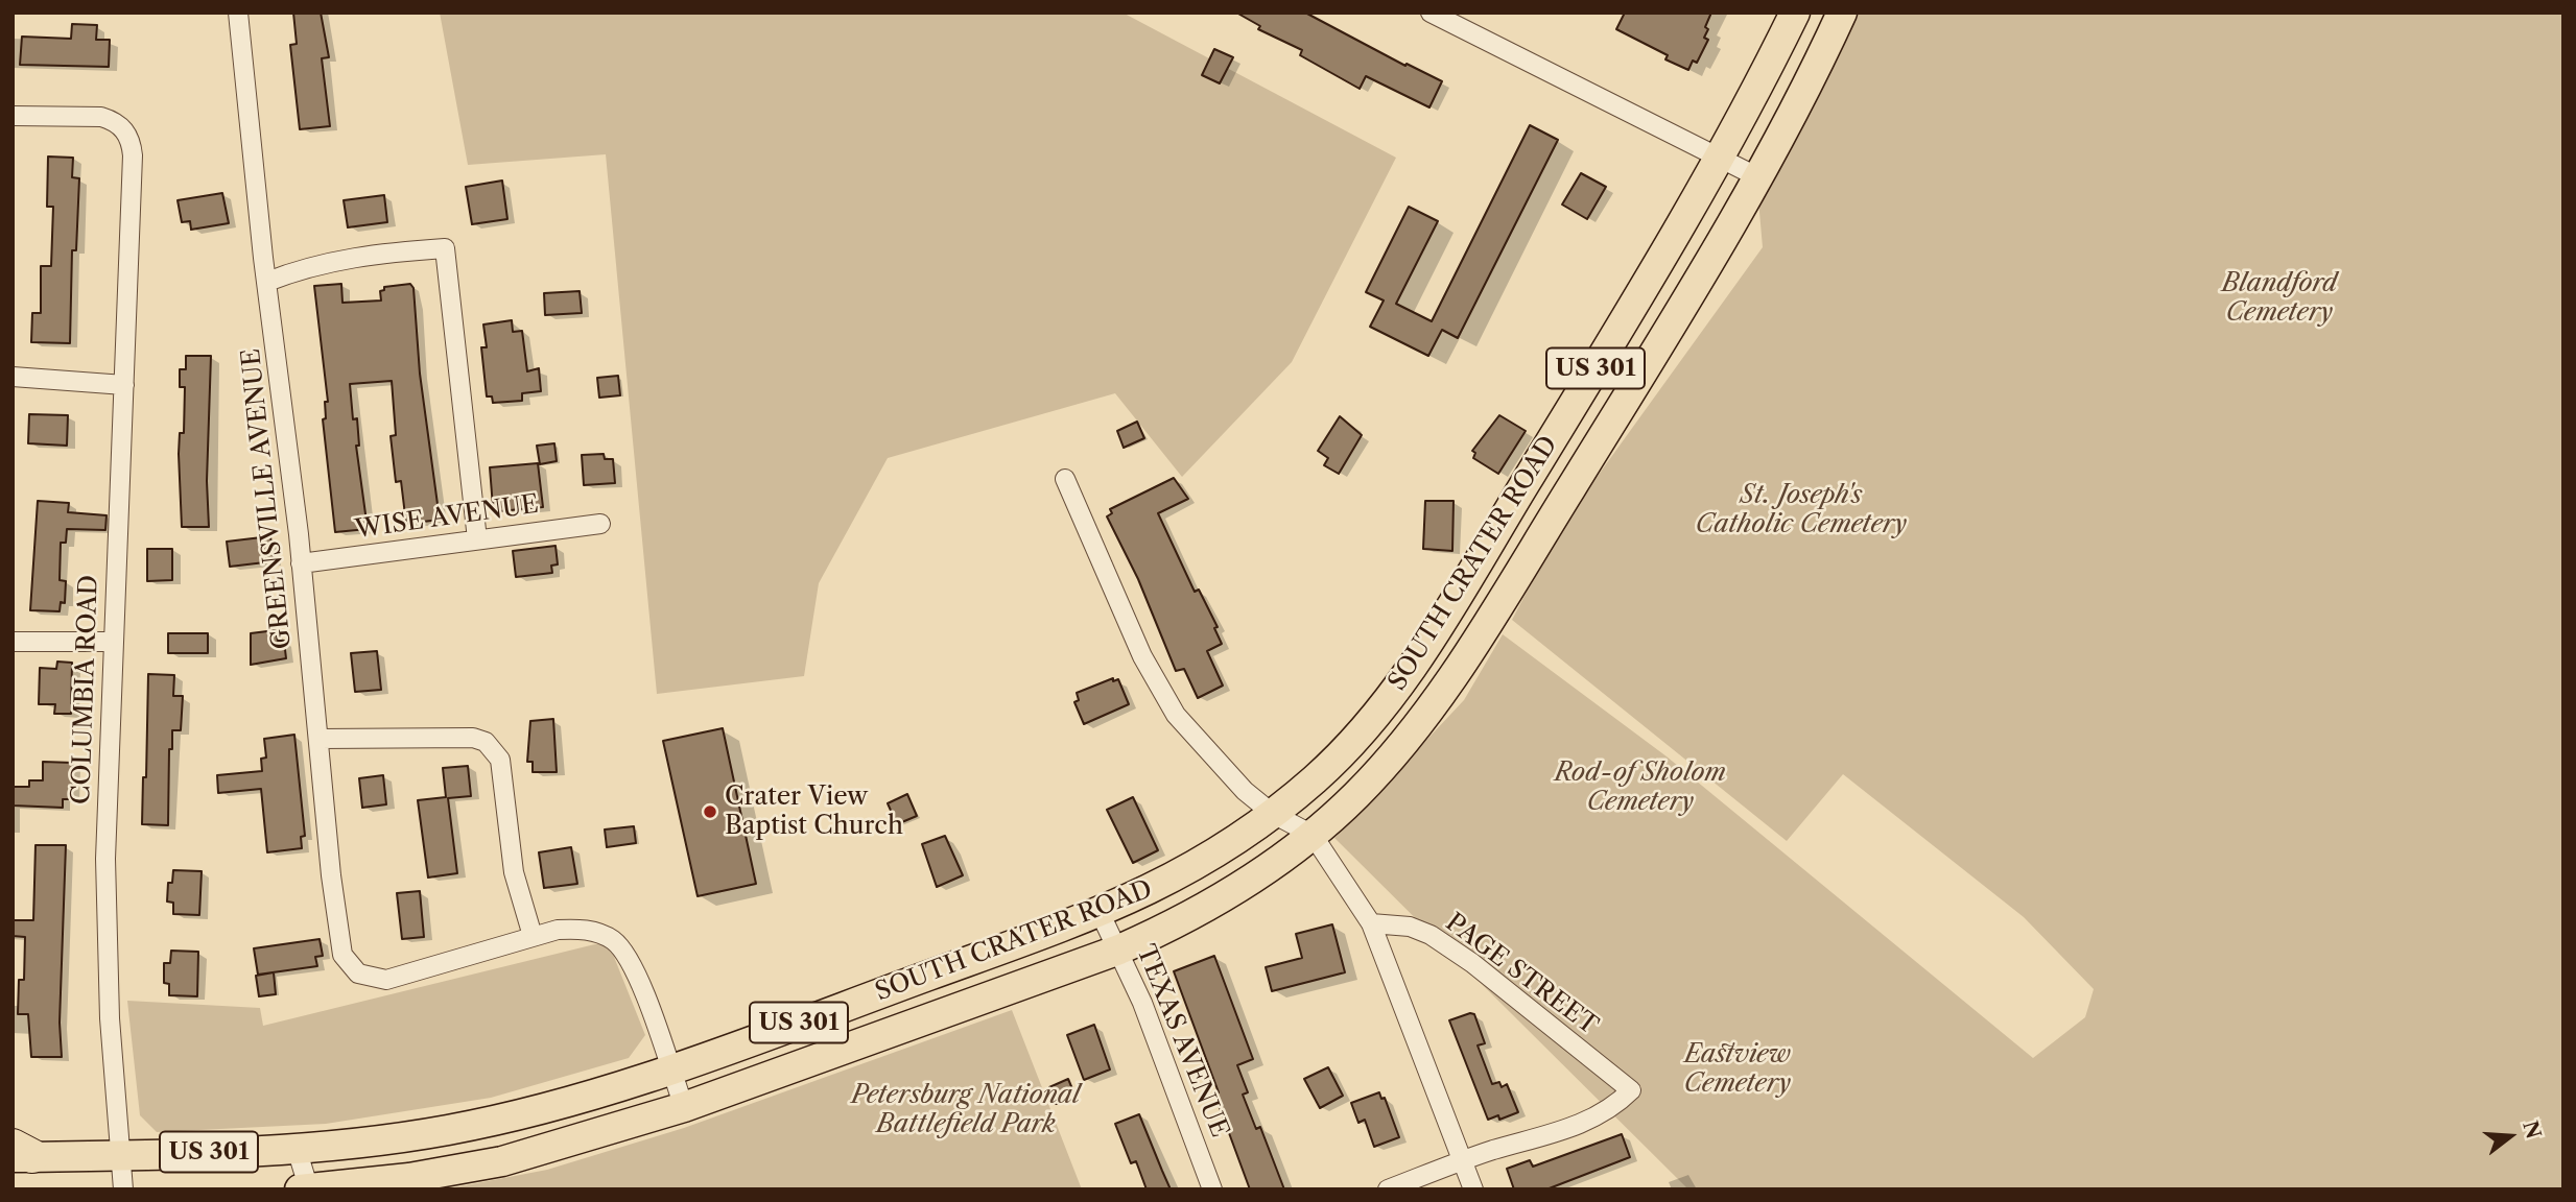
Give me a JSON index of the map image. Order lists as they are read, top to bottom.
{
  "streets": {
    "main road": ["US 301", "SOUTH CRATER ROAD"],
    "street": [
      "GREENSVILLE AVENUE",
      "WISE AVENUE",
      "COLUMBIA ROAD",
      "PAGE STREET",
      "TEXAS AVENUE"
    ]
  },
  "crossings": [
    ["GREENSVILLE AVENUE", "WISE AVENUE"],
    ["SOUTH CRATER ROAD", "COLUMBIA ROAD"],
    ["SOUTH CRATER ROAD", "TEXAS AVENUE"]
  ],
  "parks": [
    "Blandford Cemetery",
    "St. Joseph's Catholic Cemetery",
    "Rod-of Sholom Cemetery",
    "Eastview Cemetery",
    "Petersburg National Battlefield Park"
  ],
  "places": ["Crater View Baptist Church"],
  "north": "right"
}
